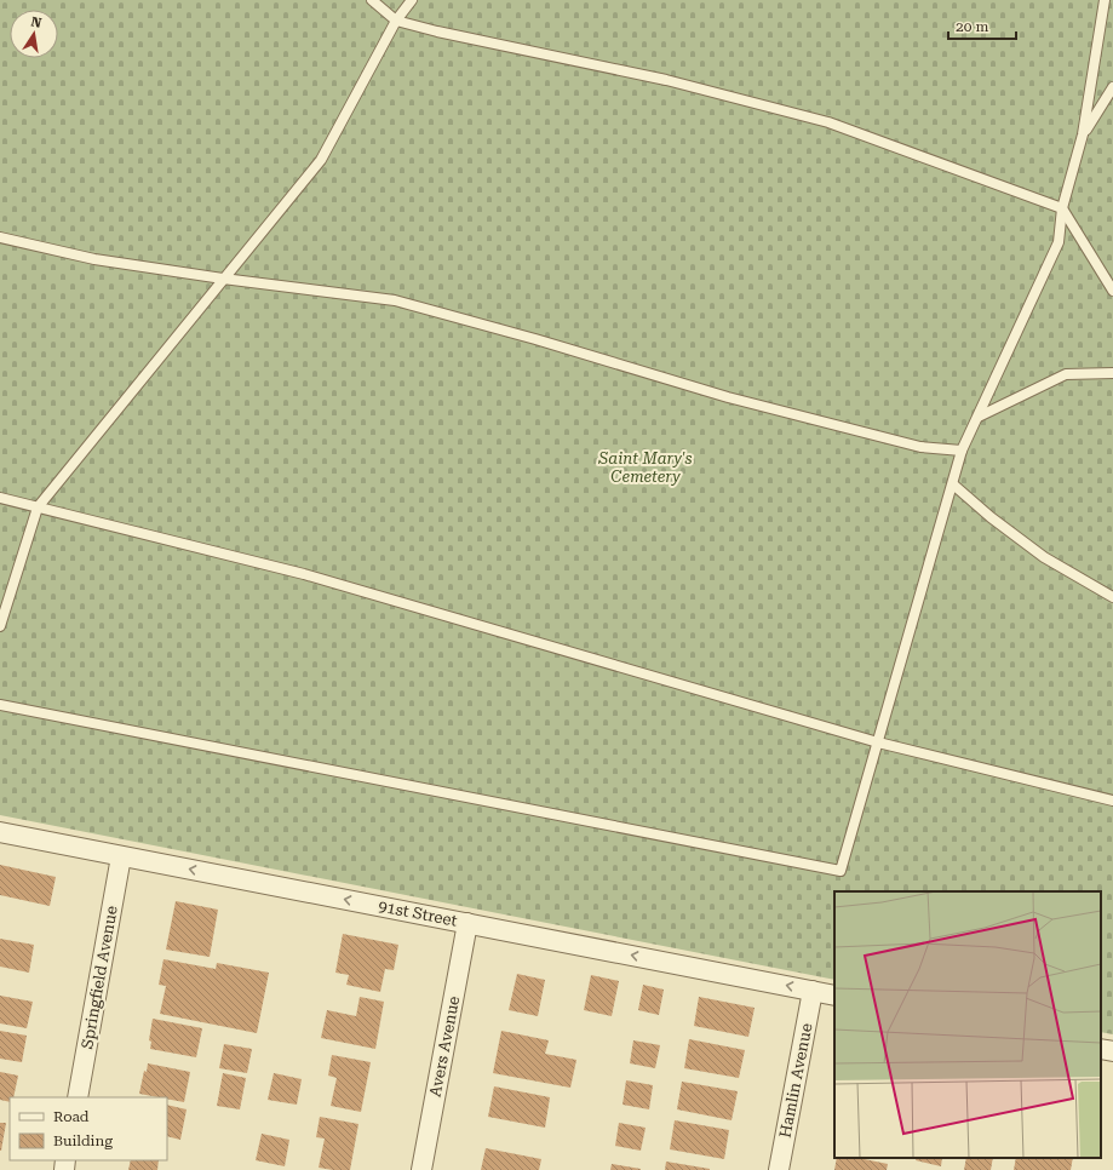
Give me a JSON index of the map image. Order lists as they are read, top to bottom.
{
  "streets": {
    "street": [
      "91st Street",
      "Springfield Avenue",
      "Avers Avenue",
      "Hamlin Avenue"
    ]
  },
  "crossings": [
    ["91st Street", "Springfield Avenue"],
    ["91st Street", "Avers Avenue"],
    ["91st Street", "Hamlin Avenue"]
  ],
  "one_way": ["91st Street"],
  "parks": ["Saint Mary's Cemetery"],
  "legend": ["Road", "Building"],
  "scale_bar": "20 m",
  "north": "top"
}
